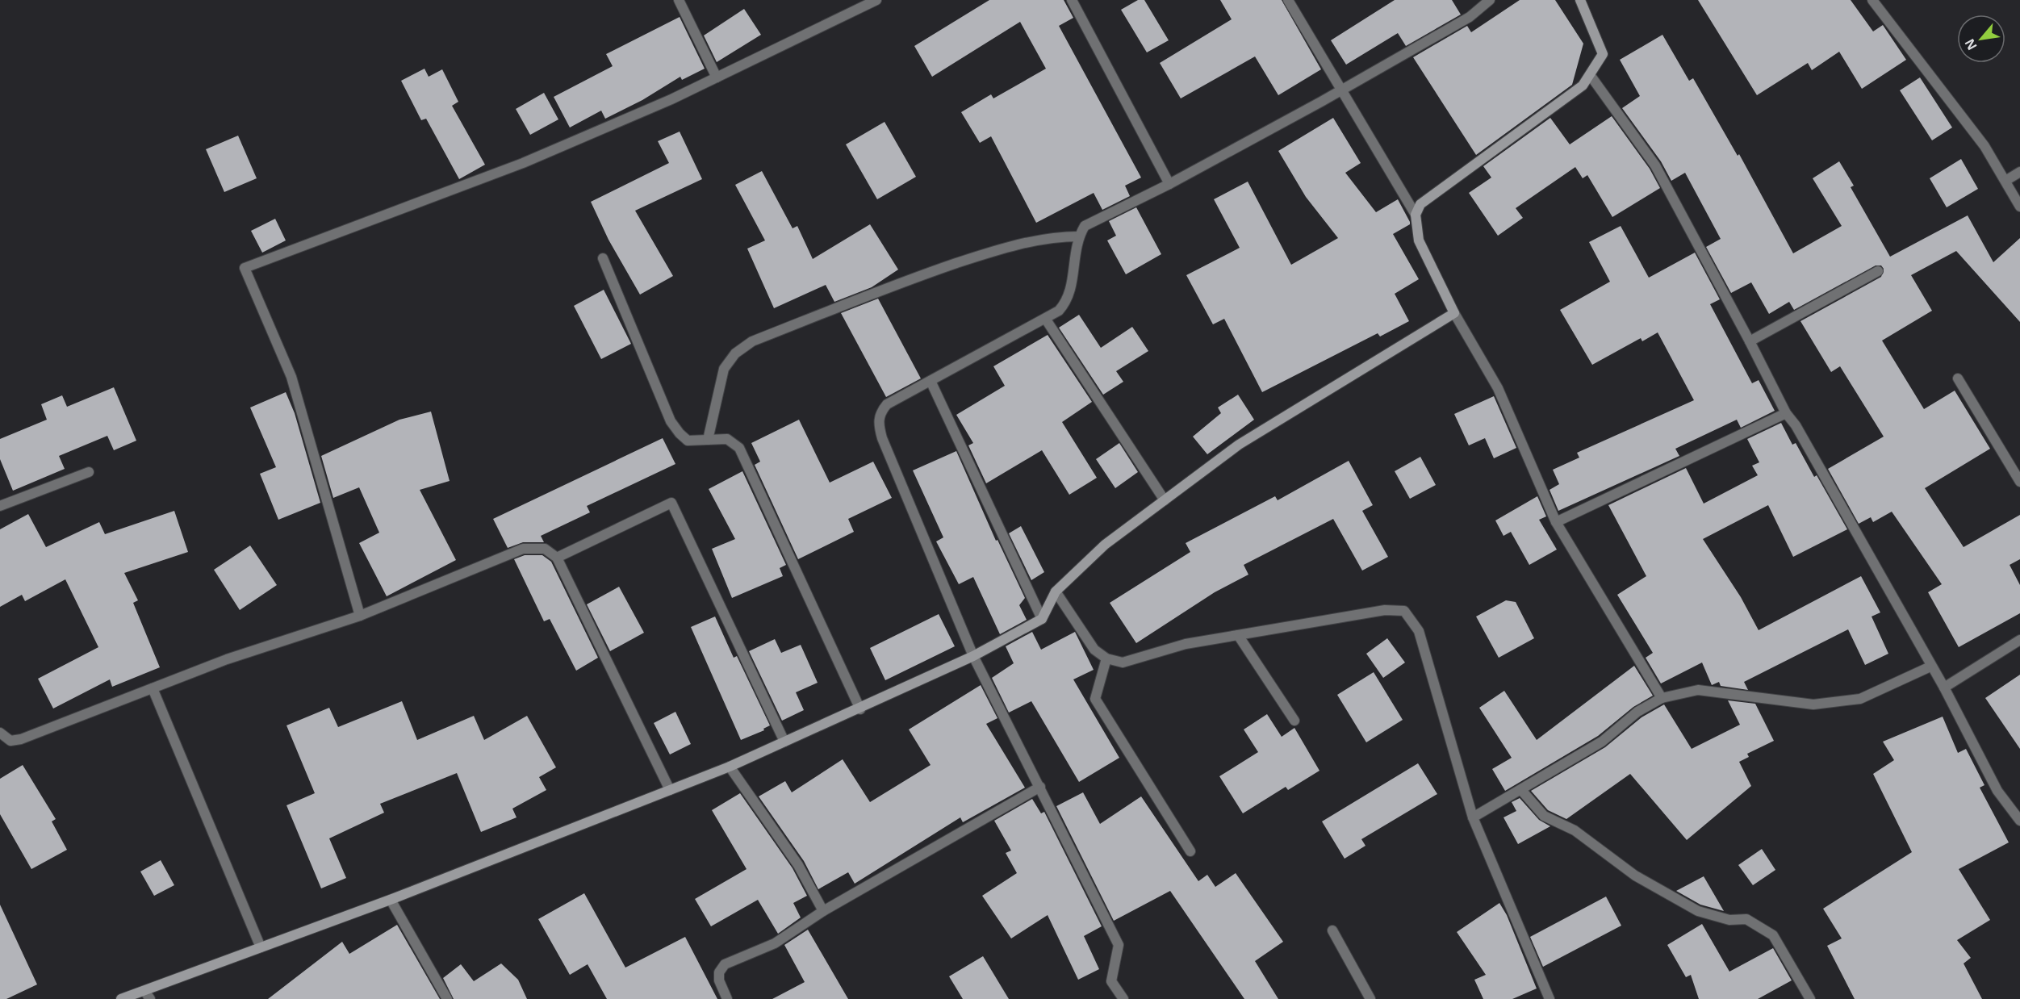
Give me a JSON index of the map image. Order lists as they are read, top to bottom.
{
  "north": "bottom left"
}
